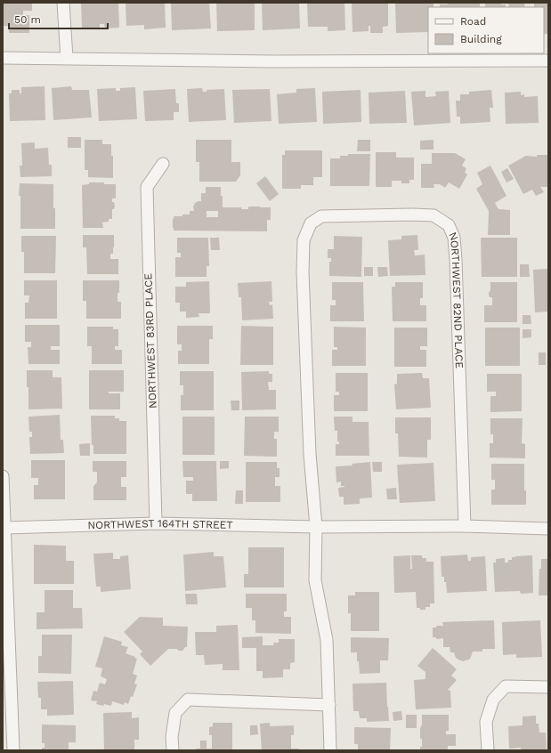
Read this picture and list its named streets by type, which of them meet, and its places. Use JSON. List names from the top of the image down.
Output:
{
  "streets": {
    "street": ["NORTHWEST 82ND PLACE", "NORTHWEST 83RD PLACE", "NORTHWEST 164TH STREET"]
  },
  "crossings": [
    ["NORTHWEST 82ND PLACE", "NORTHWEST 164TH STREET"],
    ["NORTHWEST 83RD PLACE", "NORTHWEST 164TH STREET"]
  ],
  "legend": ["Road", "Building"],
  "scale_bar": "50 m"
}
